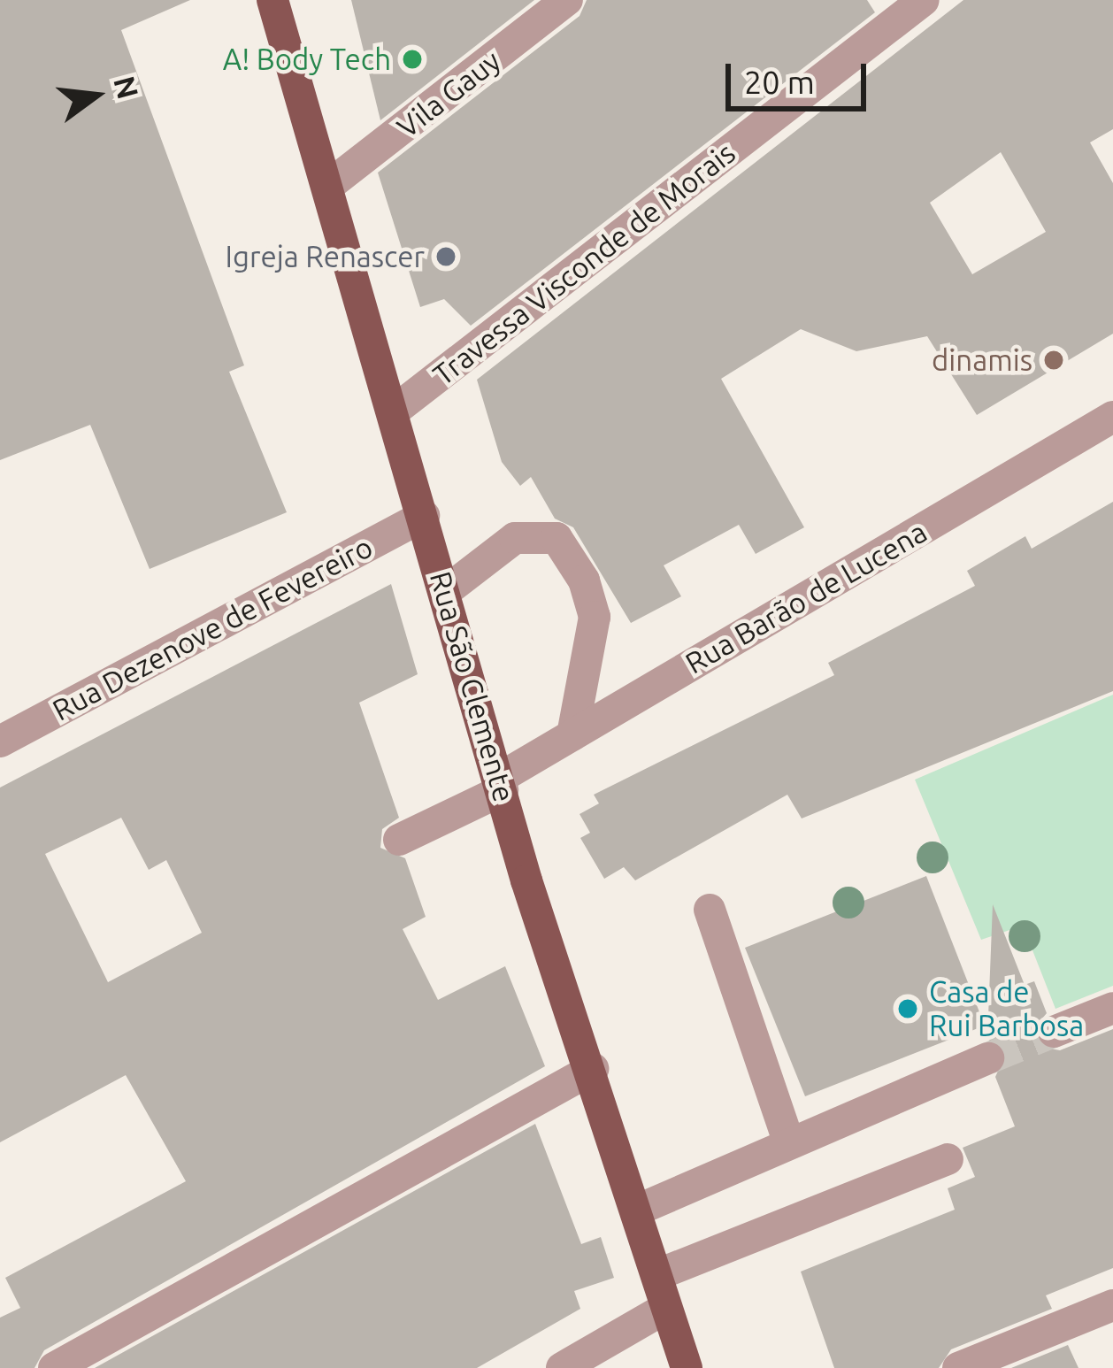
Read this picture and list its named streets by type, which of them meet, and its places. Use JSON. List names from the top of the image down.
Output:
{
  "streets": {
    "main road": ["Rua São Clemente"],
    "street": [
      "Vila Gauy",
      "Travessa Visconde de Morais",
      "Rua Barão de Lucena",
      "Rua Dezenove de Fevereiro"
    ]
  },
  "crossings": [
    ["Vila Gauy", "Rua São Clemente"],
    ["Travessa Visconde de Morais", "Rua São Clemente"],
    ["Rua Barão de Lucena", "Rua São Clemente"],
    ["Rua Dezenove de Fevereiro", "Rua São Clemente"]
  ],
  "places": [
    "A! Body Tech",
    "Igreja Renascer",
    "dinamis",
    "Casa de Rui Barbosa"
  ],
  "scale_bar": "20 m",
  "north": "right"
}
